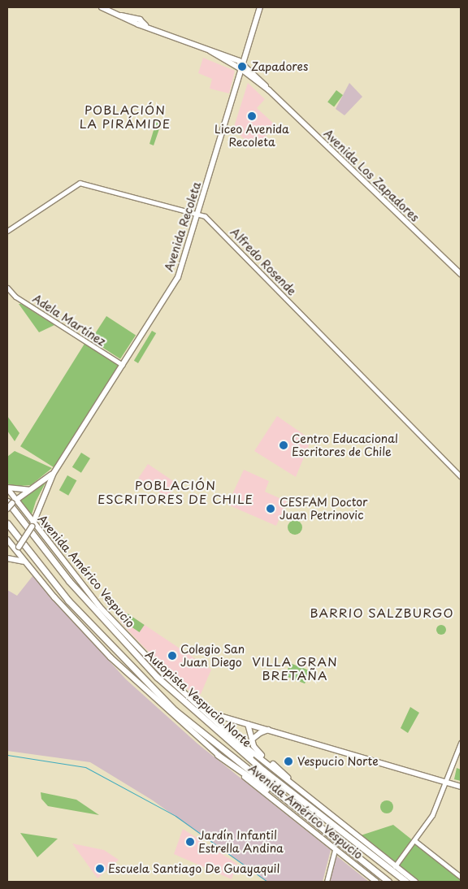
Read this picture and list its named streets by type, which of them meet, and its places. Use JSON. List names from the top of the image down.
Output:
{
  "streets": {
    "highway": ["Autopista Vespucio Norte"],
    "main road": ["Avenida Los Zapadores", "Avenida Recoleta", "Avenida Américo Vespucio"],
    "street": ["Alfredo Rosende", "Adela Martínez"]
  },
  "crossings": [
    ["Avenida Los Zapadores", "Avenida Recoleta"],
    ["Avenida Recoleta", "Alfredo Rosende"],
    ["Avenida Recoleta", "Adela Martínez"],
    ["Avenida Recoleta", "Avenida Américo Vespucio"],
    ["Avenida Recoleta", "Autopista Vespucio Norte"],
    ["Avenida Américo Vespucio", "Autopista Vespucio Norte"]
  ],
  "districts": [
    "POBLACIÓN LA PIRÁMIDE",
    "POBLACIÓN ESCRITORES DE CHILE",
    "BARRIO SALZBURGO",
    "VILLA GRAN BRETAÑA"
  ],
  "places": [
    "Zapadores",
    "Liceo Avenida Recoleta",
    "Centro Educacional Escritores de Chile",
    "CESFAM Doctor Juan Petrinovic",
    "Colegio San Juan Diego",
    "Vespucio Norte",
    "Jardín Infantil Estrella Andina",
    "Escuela Santiago De Guayaquil"
  ]
}
